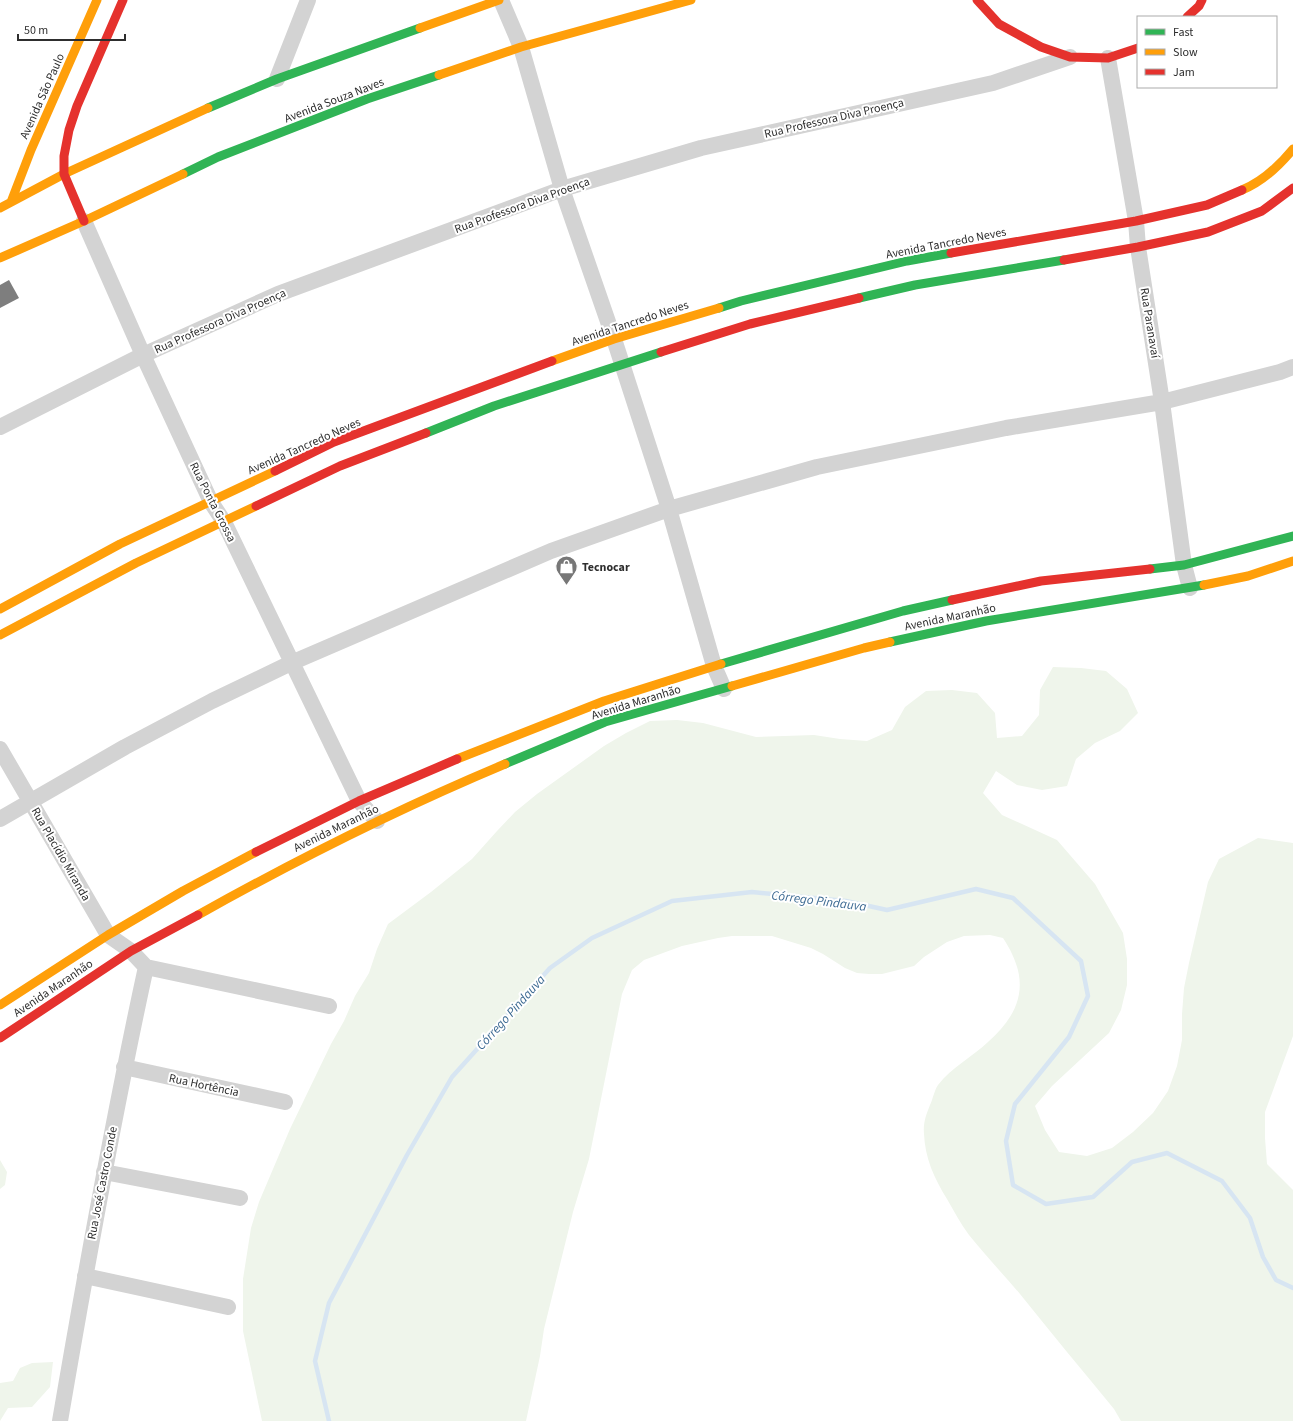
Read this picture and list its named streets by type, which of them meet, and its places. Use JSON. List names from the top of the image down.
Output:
{
  "streets": {
    "street": [
      "Avenida São Paulo",
      "Avenida Souza Naves",
      "Rua Professora Diva Proença",
      "Avenida Tancredo Neves",
      "Rua Paranavaí",
      "Rua Ponta Grossa",
      "Avenida Maranhão",
      "Rua Placídio Miranda",
      "Rua Hortência",
      "Rua José Castro Conde"
    ]
  },
  "crossings": [
    ["Avenida Souza Naves", "Rua Ponta Grossa"],
    ["Rua Professora Diva Proença", "Rua Ponta Grossa"],
    ["Avenida Tancredo Neves", "Rua Paranavaí"],
    ["Avenida Tancredo Neves", "Rua Ponta Grossa"],
    ["Rua Paranavaí", "Avenida Maranhão"],
    ["Rua Ponta Grossa", "Avenida Maranhão"],
    ["Avenida Maranhão", "Rua Placídio Miranda"],
    ["Rua Hortência", "Rua José Castro Conde"]
  ],
  "water": ["Córrego Pindauva"],
  "places": {
    "shop": ["Tecnocar"]
  },
  "legend": ["Fast", "Slow", "Jam"],
  "scale_bar": "50 m"
}
